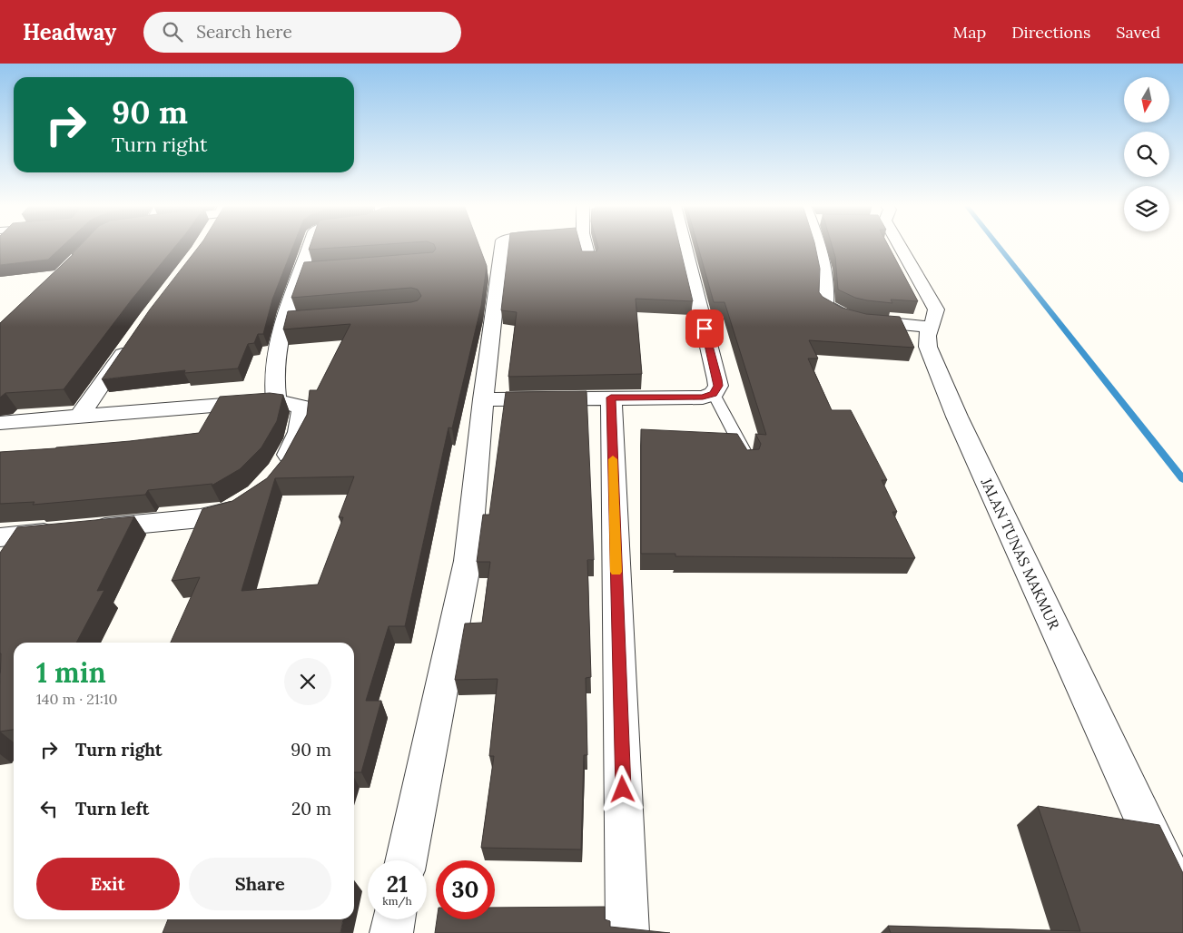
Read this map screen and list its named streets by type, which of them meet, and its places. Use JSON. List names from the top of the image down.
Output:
{
  "streets": {
    "street": ["JALAN TUNAS MAKMUR"]
  },
  "north": "bottom",
  "page": {
    "header": "Headway",
    "search": "Search here",
    "nav": ["Map", "Directions", "Saved"],
    "turn": ["90 m", "Turn right"],
    "heading": ["1 min", "140 m · 21:10"],
    "list": [
      {
        "name": "Turn right",
        "value": "90 m"
      },
      {
        "name": "Turn left",
        "value": "20 m"
      }
    ],
    "buttons": ["Exit", "Share"],
    "speed": "21 km/h",
    "limit": "30"
  }
}
